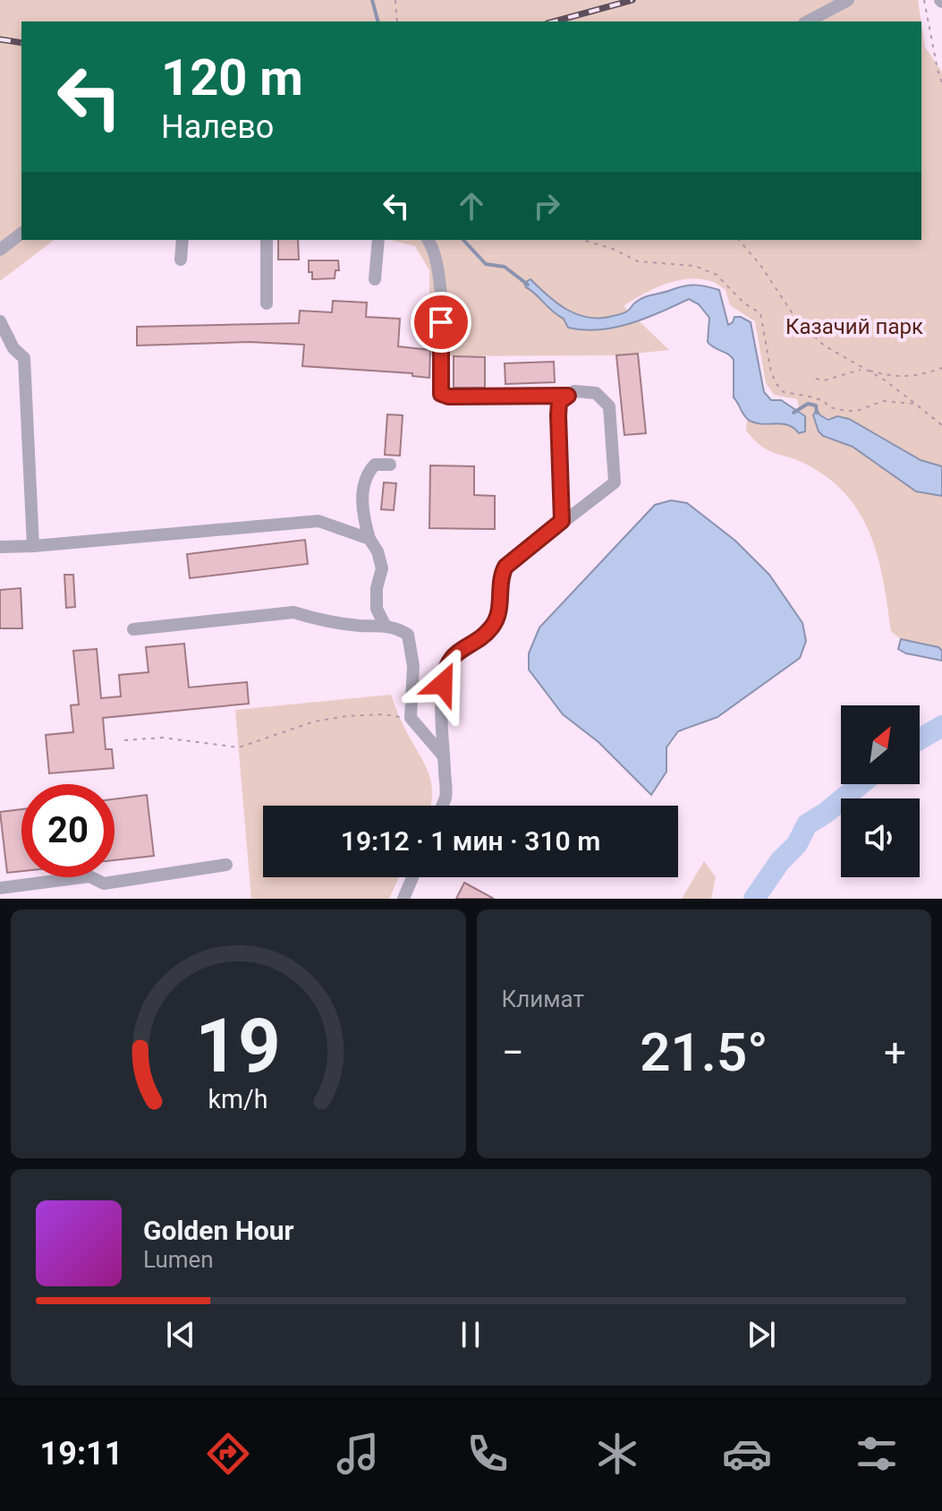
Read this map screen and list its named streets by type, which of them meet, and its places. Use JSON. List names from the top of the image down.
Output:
{
  "parks": ["Казачий парк"],
  "north": "top right",
  "page": {
    "turn": ["120 m", "Налево"],
    "limit": "20",
    "trip": "19:12 · 1 мин · 310 m",
    "tile": "Климат",
    "heat": ["−", "21.5°", "+"],
    "song": ["Golden Hour", "Lumen"],
    "tabs": "19:11",
    "gauge": ["19", "km/h"]
  }
}
